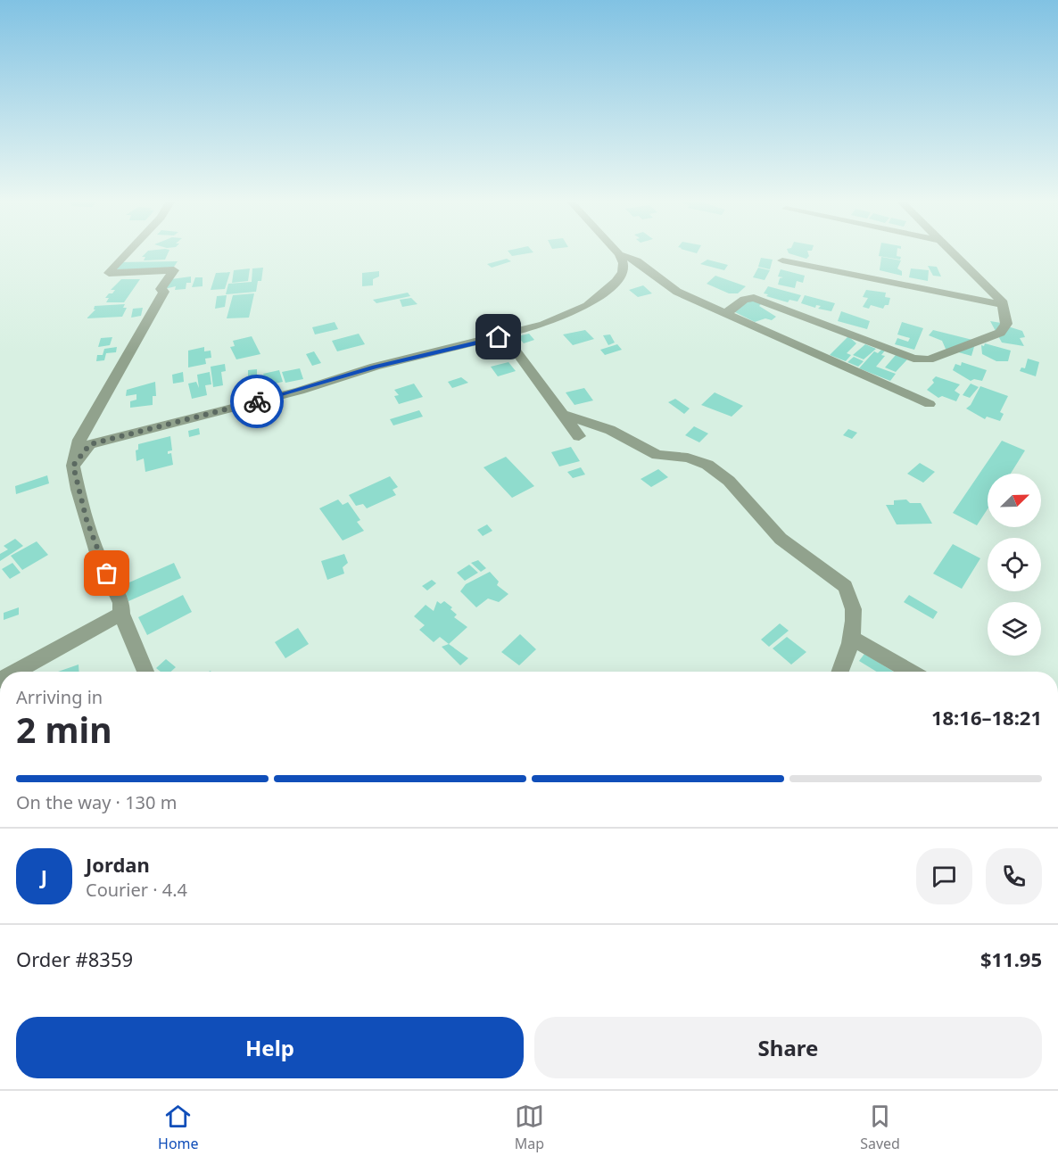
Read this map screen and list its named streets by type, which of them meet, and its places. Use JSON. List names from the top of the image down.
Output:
{
  "north": "top right",
  "page": {
    "heading": ["2 min", "Arriving in", "18:16–18:21"],
    "panel": [
      "Jordan",
      "Courier · 4.4",
      "Order #8359",
      "$11.95"
    ],
    "bar": "On the way · 130 m",
    "round": "J",
    "buttons": ["Help", "Share"],
    "tabs": ["Home", "Map", "Saved"]
  }
}
